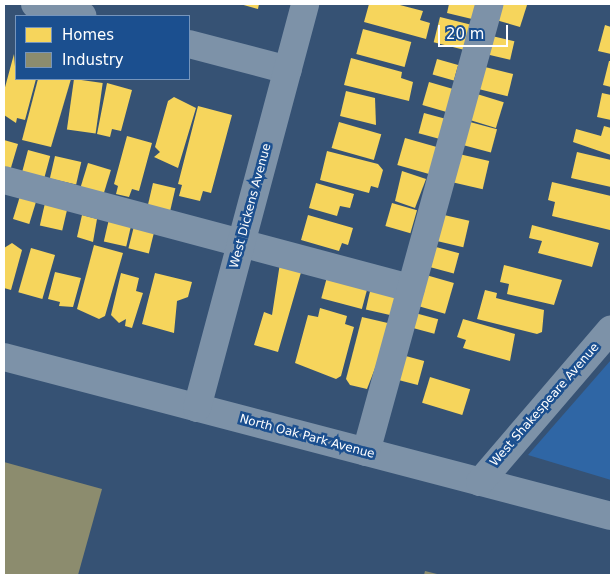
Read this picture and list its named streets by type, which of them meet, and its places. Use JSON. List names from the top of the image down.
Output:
{
  "streets": {
    "street": ["West Dickens Avenue", "West Shakespeare Avenue", "North Oak Park Avenue"]
  },
  "crossings": [
    ["West Dickens Avenue", "North Oak Park Avenue"],
    ["West Shakespeare Avenue", "North Oak Park Avenue"]
  ],
  "legend": ["Homes", "Industry"],
  "scale_bar": "20 m"
}
